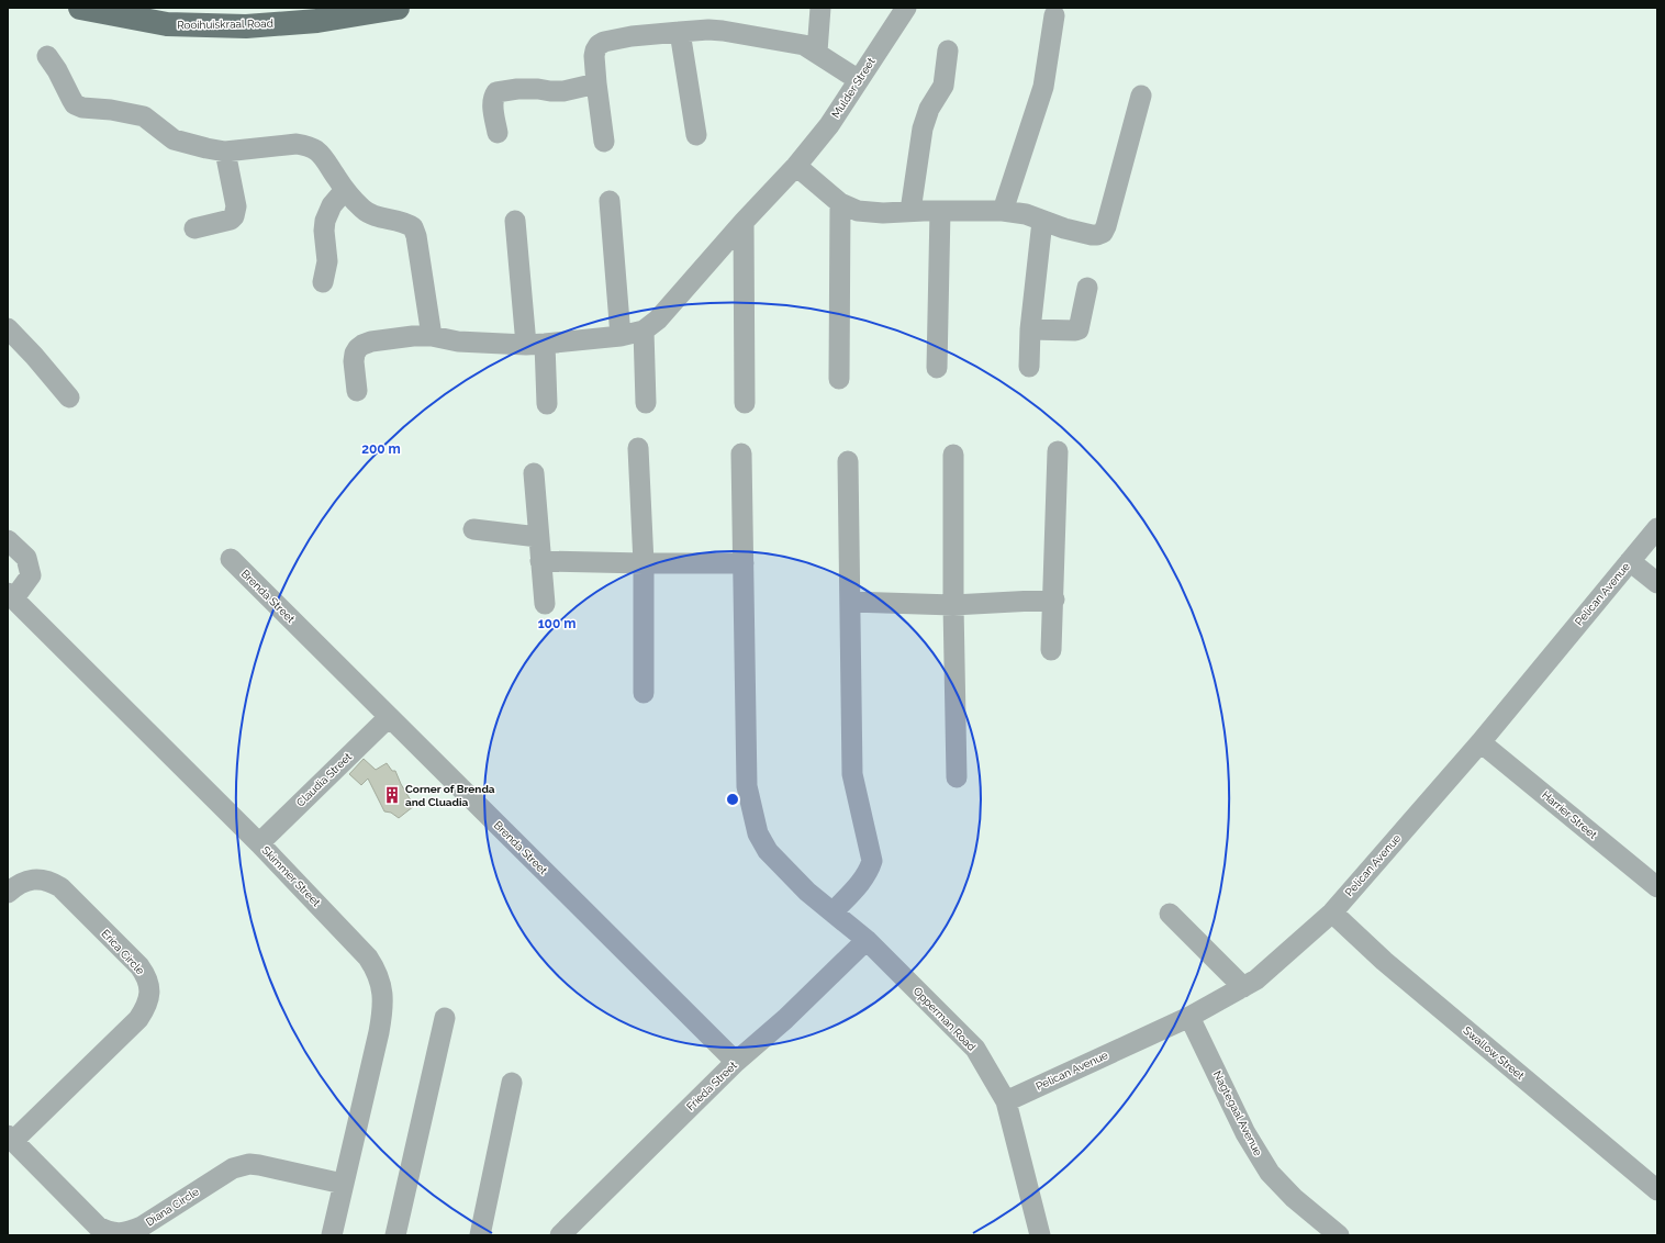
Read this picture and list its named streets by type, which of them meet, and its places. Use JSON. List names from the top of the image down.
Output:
{
  "streets": {
    "main road": ["Rooihuiskraal Road"],
    "street": [
      "Mulder Street",
      "Pelican Avenue",
      "Brenda Street",
      "Claudia Street",
      "Harrier Street",
      "Skimmer Street",
      "Erica Circle",
      "Opperman Road",
      "Swallow Street",
      "Frieda Street",
      "Nagtegaal Avenue",
      "Diana Circle"
    ]
  },
  "crossings": [
    ["Pelican Avenue", "Harrier Street"],
    ["Pelican Avenue", "Opperman Road"],
    ["Pelican Avenue", "Swallow Street"],
    ["Pelican Avenue", "Nagtegaal Avenue"],
    ["Brenda Street", "Claudia Street"],
    ["Brenda Street", "Frieda Street"],
    ["Claudia Street", "Skimmer Street"],
    ["Skimmer Street", "Diana Circle"],
    ["Erica Circle", "Diana Circle"],
    ["Opperman Road", "Frieda Street"]
  ],
  "places": {
    "building": ["Corner of Brenda and Cluadia"]
  },
  "rings": ["200 m", "100 m"]
}
